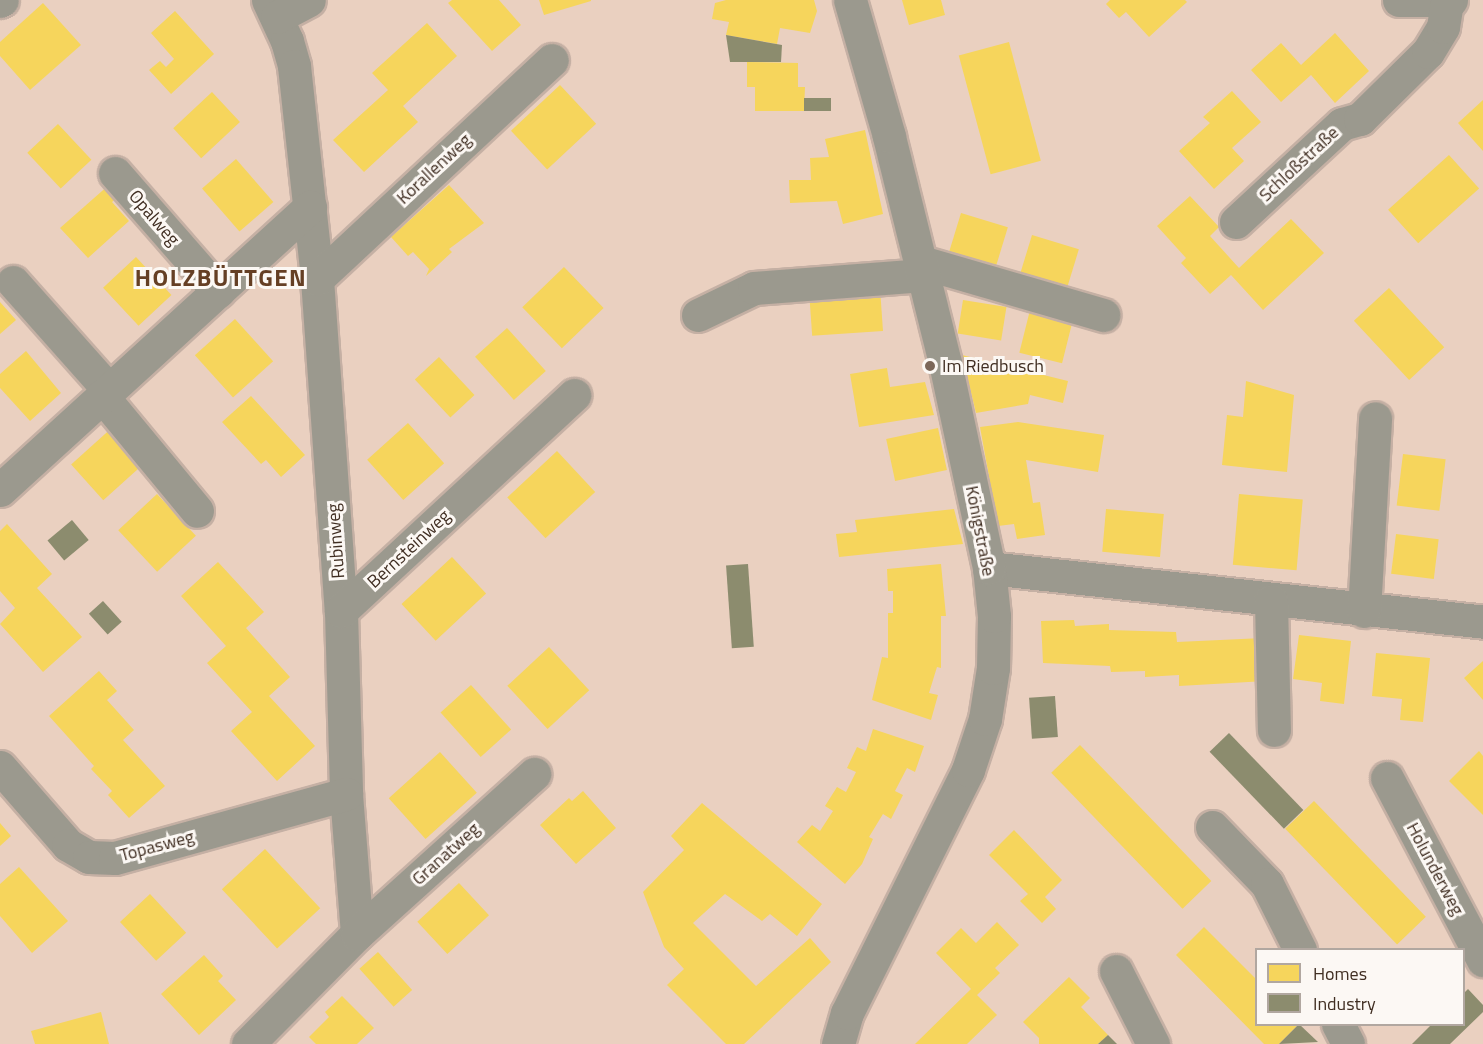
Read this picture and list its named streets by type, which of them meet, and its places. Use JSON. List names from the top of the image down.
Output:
{
  "streets": {
    "street": [
      "Schloßstraße",
      "Korallenweg",
      "Opalweg",
      "Königstraße",
      "Rubinweg",
      "Bernsteinweg",
      "Topasweg",
      "Granatweg",
      "Holunderweg"
    ]
  },
  "crossings": [
    ["Korallenweg", "Rubinweg"],
    ["Rubinweg", "Bernsteinweg"],
    ["Rubinweg", "Topasweg"],
    ["Rubinweg", "Granatweg"]
  ],
  "districts": ["HOLZBÜTTGEN"],
  "places": ["Im Riedbusch"],
  "legend": ["Homes", "Industry"]
}
